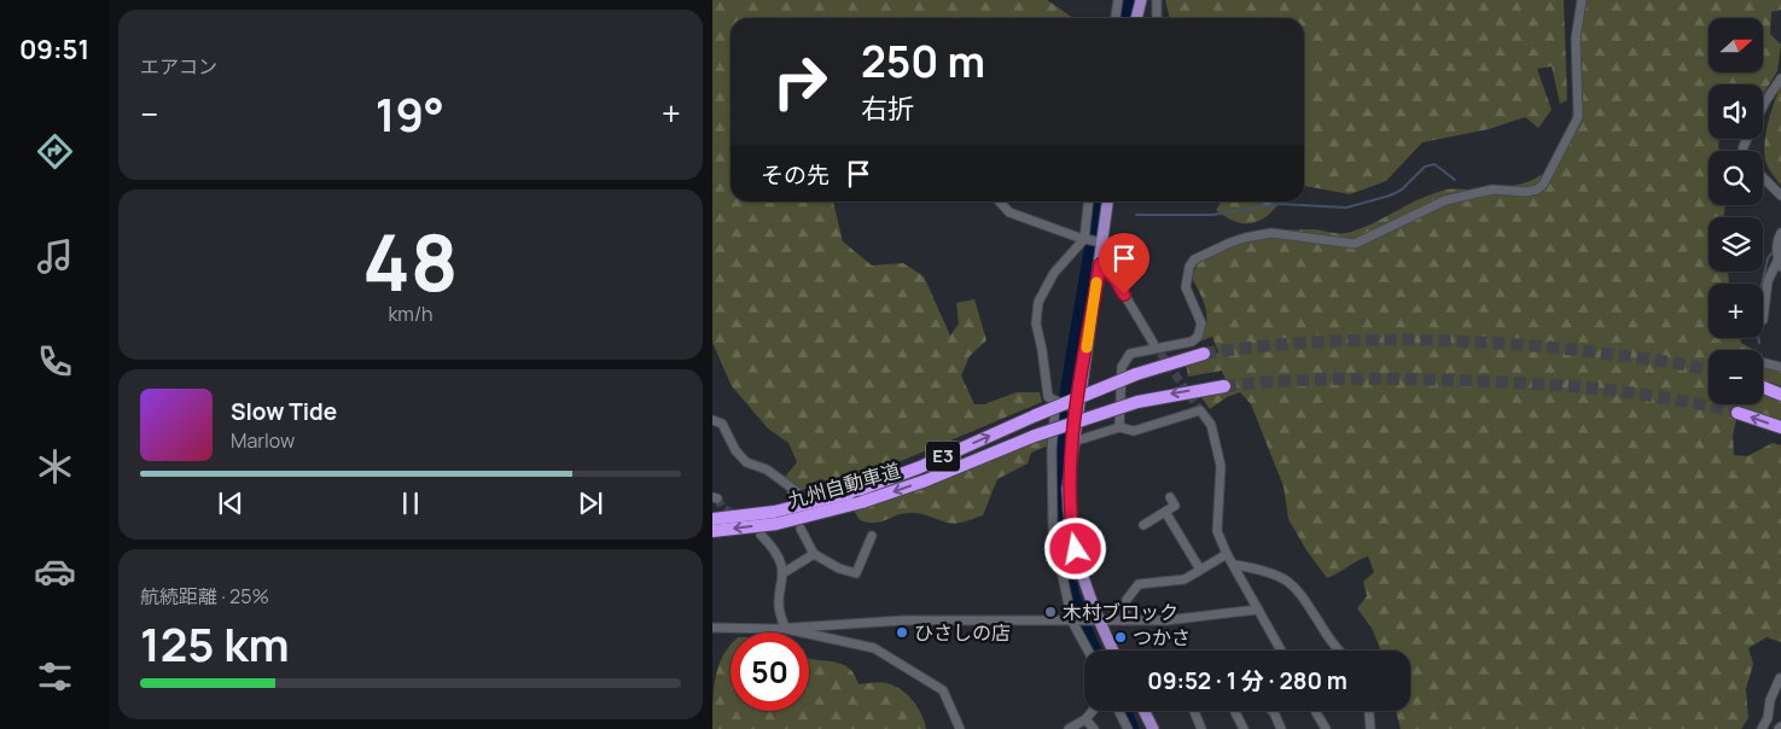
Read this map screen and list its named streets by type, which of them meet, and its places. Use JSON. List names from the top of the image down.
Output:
{
  "streets": {
    "highway": ["E3", "九州自動車道"]
  },
  "places": ["木村ブロック", "ひさしの店", "つかさ"],
  "north": "right",
  "page": {
    "tabs": "09:51",
    "tile": [
      "エアコン",
      ["48", "km/h"],
      ["航続距離 · 25%", "125 km"]
    ],
    "map_buttons": ["+", "−"],
    "turn": ["250 m", "右折"],
    "heat": ["−", "19°", "+"],
    "then": "その先",
    "song": ["Slow Tide", "Marlow"],
    "limit": "50",
    "trip": "09:52 · 1 分 · 280 m"
  }
}
